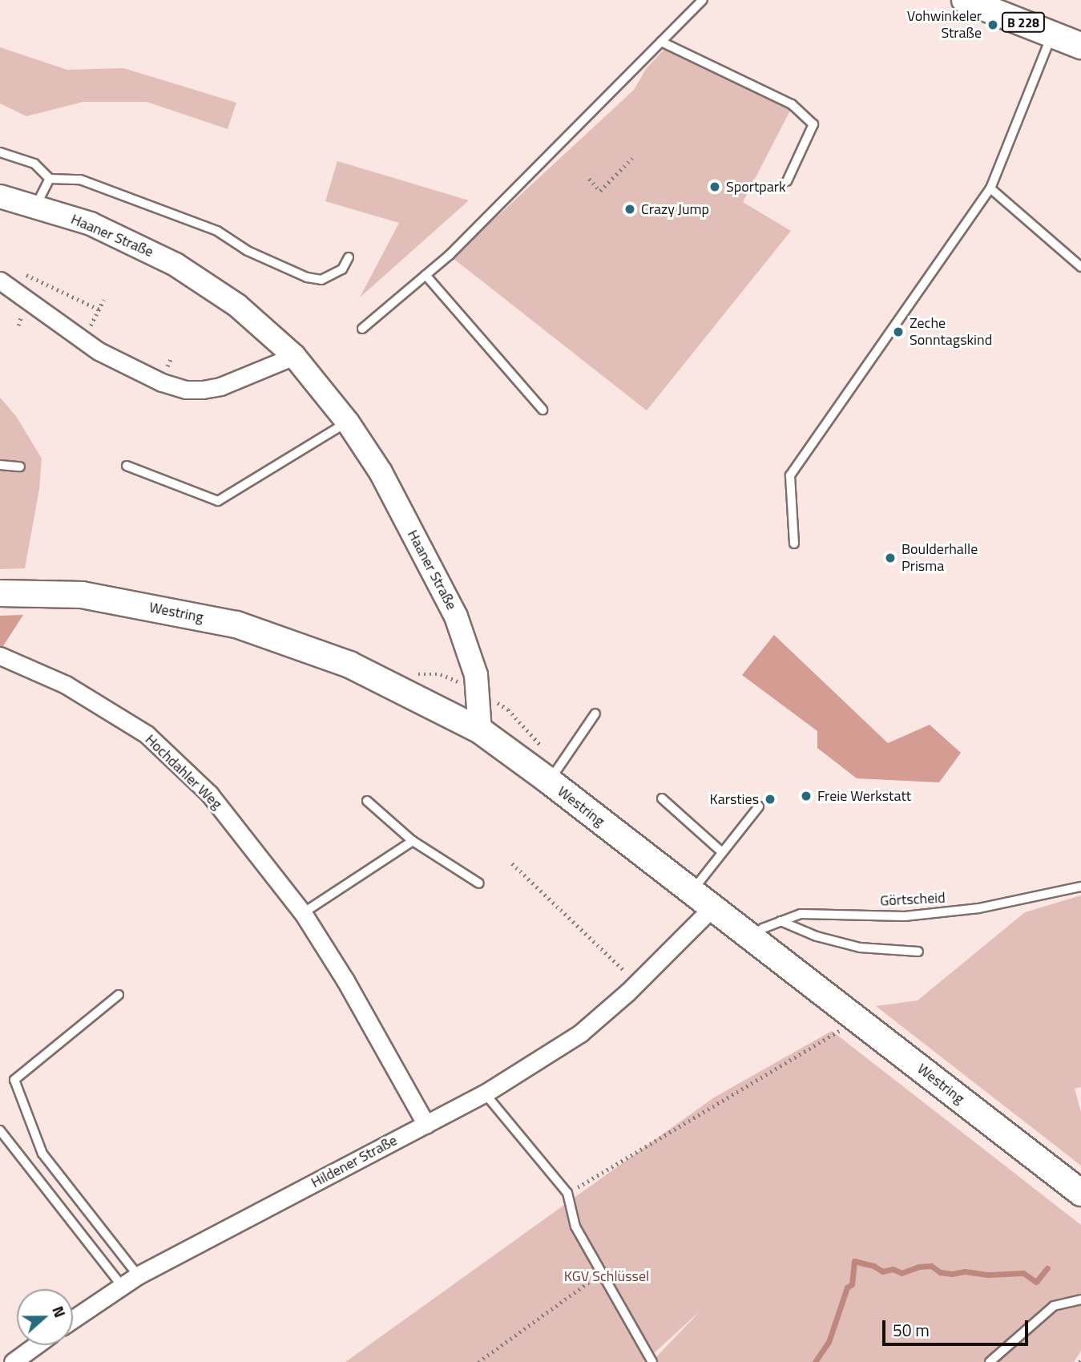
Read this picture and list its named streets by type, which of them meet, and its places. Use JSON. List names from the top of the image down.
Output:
{
  "streets": {
    "main road": ["B 228", "Haaner Straße", "Westring"],
    "street": ["Hochdahler Weg", "Hildener Straße"],
    "lane": ["Görtscheid"]
  },
  "crossings": [
    ["Haaner Straße", "Westring"],
    ["Westring", "Görtscheid"],
    ["Westring", "Hildener Straße"],
    ["Hochdahler Weg", "Hildener Straße"]
  ],
  "parks": ["KGV Schlüssel"],
  "places": [
    "Vohwinkeler Straße",
    "Sportpark",
    "Crazy Jump",
    "Zeche Sonntagskind",
    "Boulderhalle Prisma",
    "Freie Werkstatt",
    "Karsties"
  ],
  "scale_bar": "50 m",
  "north": "right"
}
